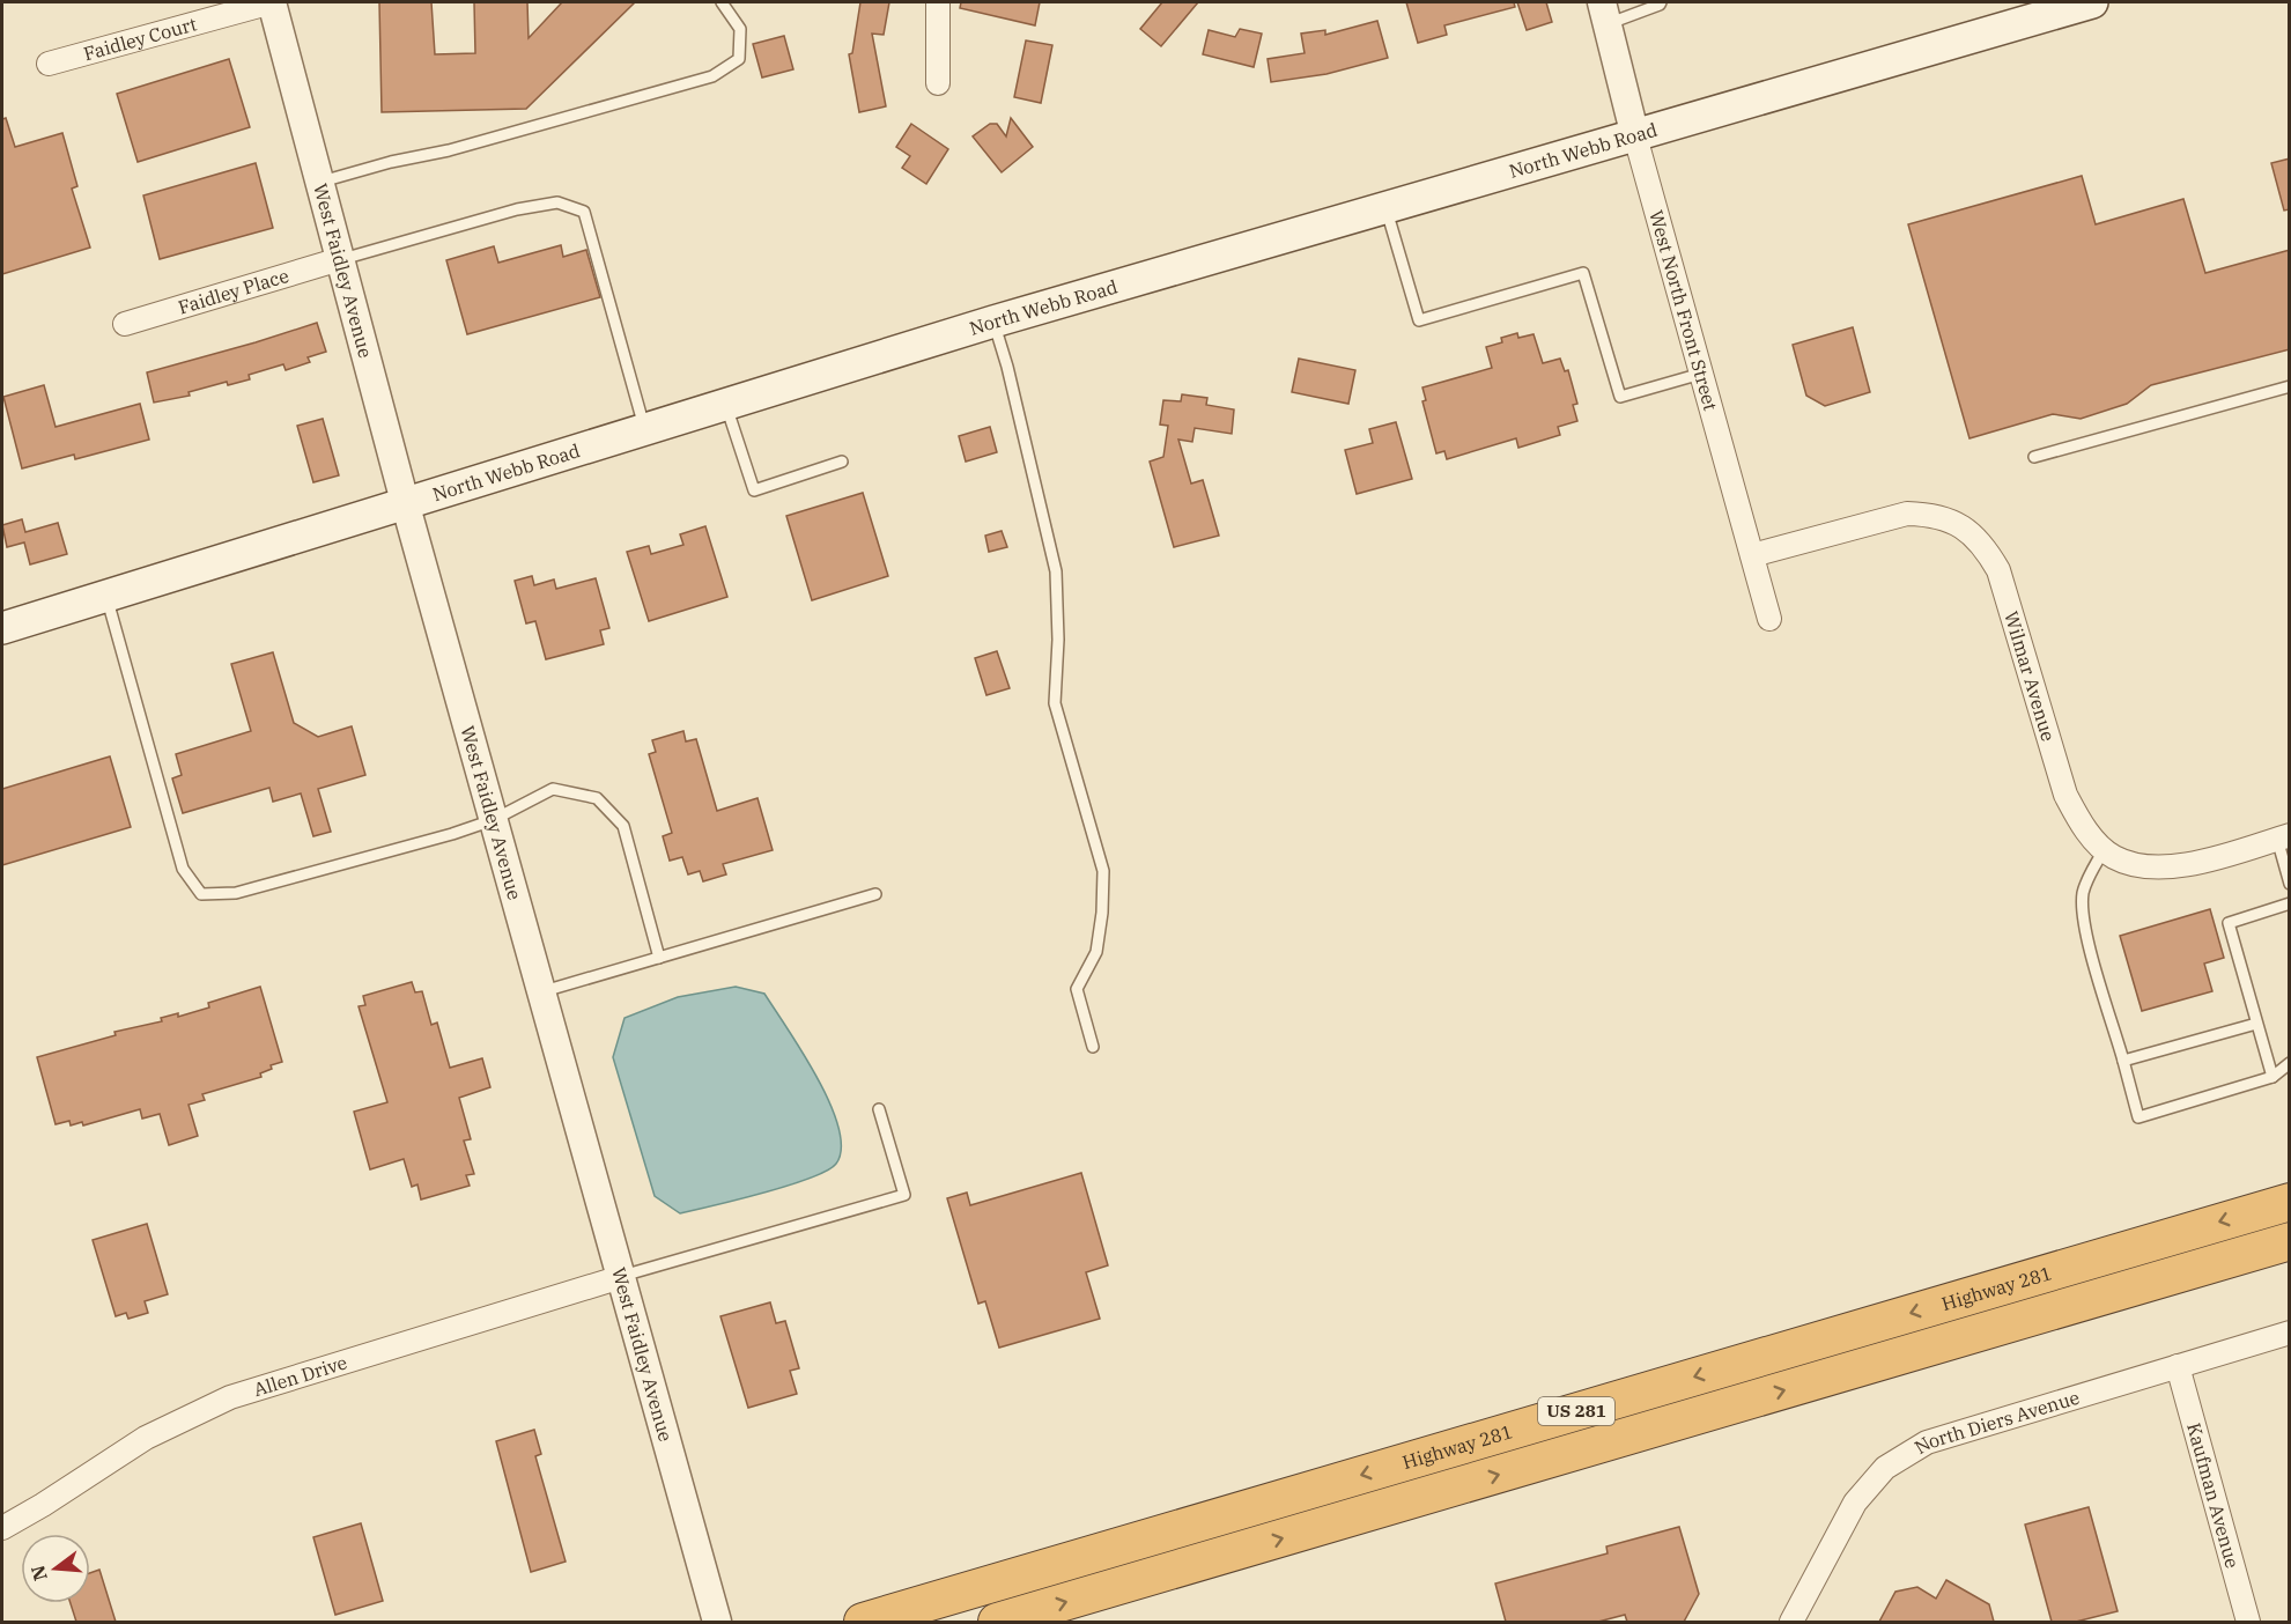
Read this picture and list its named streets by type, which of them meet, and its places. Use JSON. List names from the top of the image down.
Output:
{
  "streets": {
    "highway": ["Highway 281", "US 281"],
    "main road": ["North Webb Road"],
    "street": [
      "Faidley Court",
      "West Faidley Avenue",
      "Faidley Place",
      "West North Front Street",
      "Wilmar Avenue",
      "Allen Drive",
      "North Diers Avenue",
      "Kaufman Avenue"
    ]
  },
  "crossings": [
    ["Faidley Court", "West Faidley Avenue"],
    ["North Webb Road", "West Faidley Avenue"],
    ["North Webb Road", "West North Front Street"],
    ["West Faidley Avenue", "Faidley Place"],
    ["West Faidley Avenue", "Allen Drive"],
    ["West North Front Street", "Wilmar Avenue"],
    ["North Diers Avenue", "Kaufman Avenue"]
  ],
  "north": "left"
}
